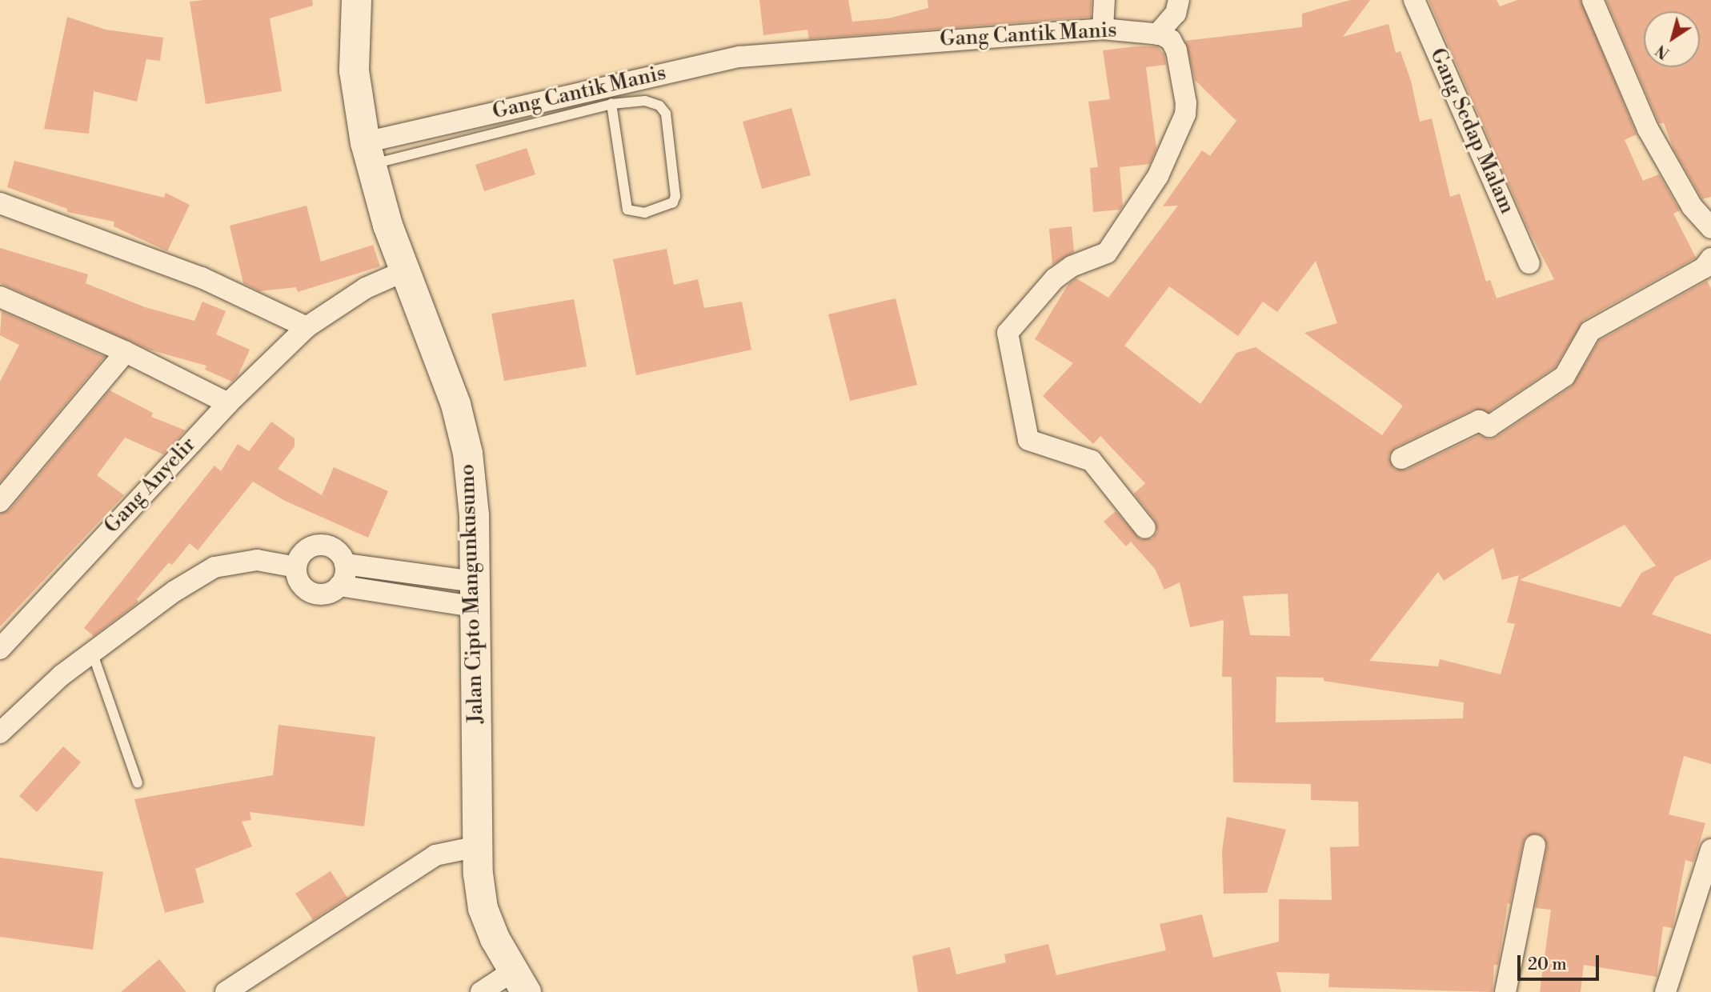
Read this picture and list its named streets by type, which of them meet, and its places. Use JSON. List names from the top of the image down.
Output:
{
  "streets": {
    "street": [
      "Gang Cantik Manis",
      "Gang Sedap Malam",
      "Gang Anyelir",
      "Jalan Cipto Mangunkusumo"
    ]
  },
  "crossings": [
    ["Gang Cantik Manis", "Jalan Cipto Mangunkusumo"],
    ["Gang Anyelir", "Jalan Cipto Mangunkusumo"]
  ],
  "scale_bar": "20 m",
  "north": "bottom left"
}
